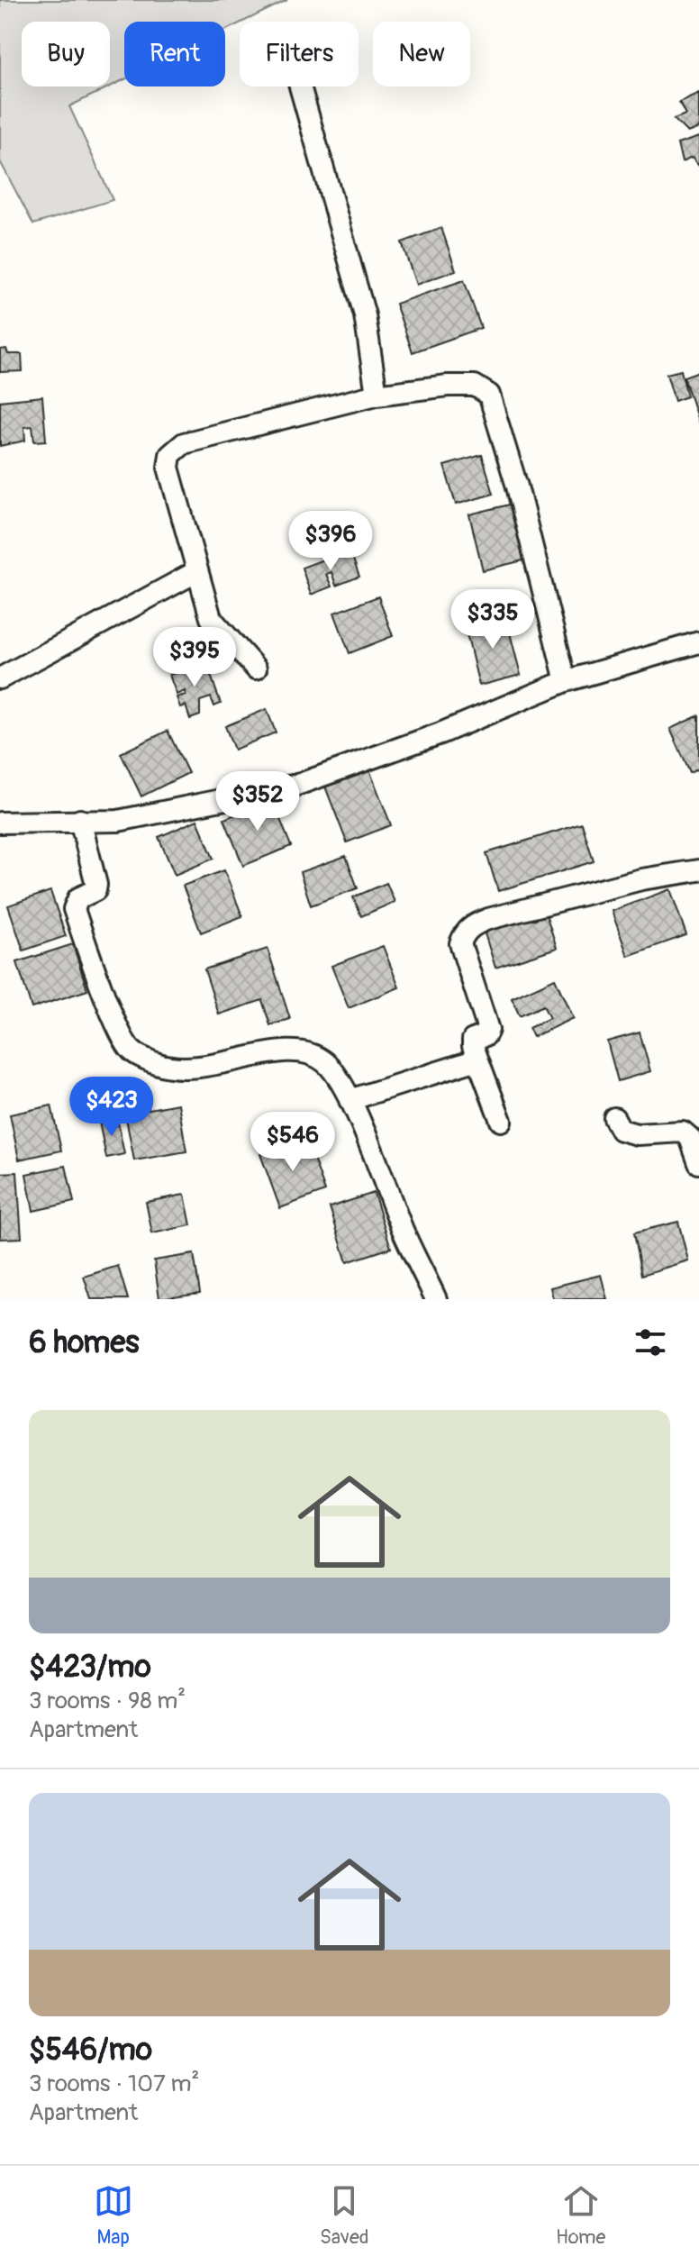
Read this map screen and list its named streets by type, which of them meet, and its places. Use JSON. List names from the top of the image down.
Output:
{
  "page": {
    "chip": [
      "Buy",
      "Rent",
      "Filters",
      "New"
    ],
    "price": [
      "$396",
      "$335",
      "$395",
      "$352",
      "$423",
      "$546"
    ],
    "heading": "6 homes",
    "list": [
      {
        "name": "$423/mo",
        "note": "3 rooms · 98 m² · Apartment"
      },
      {
        "name": "$546/mo",
        "note": "3 rooms · 107 m² · Apartment"
      }
    ],
    "tabs": ["Map", "Saved", "Home"]
  }
}
